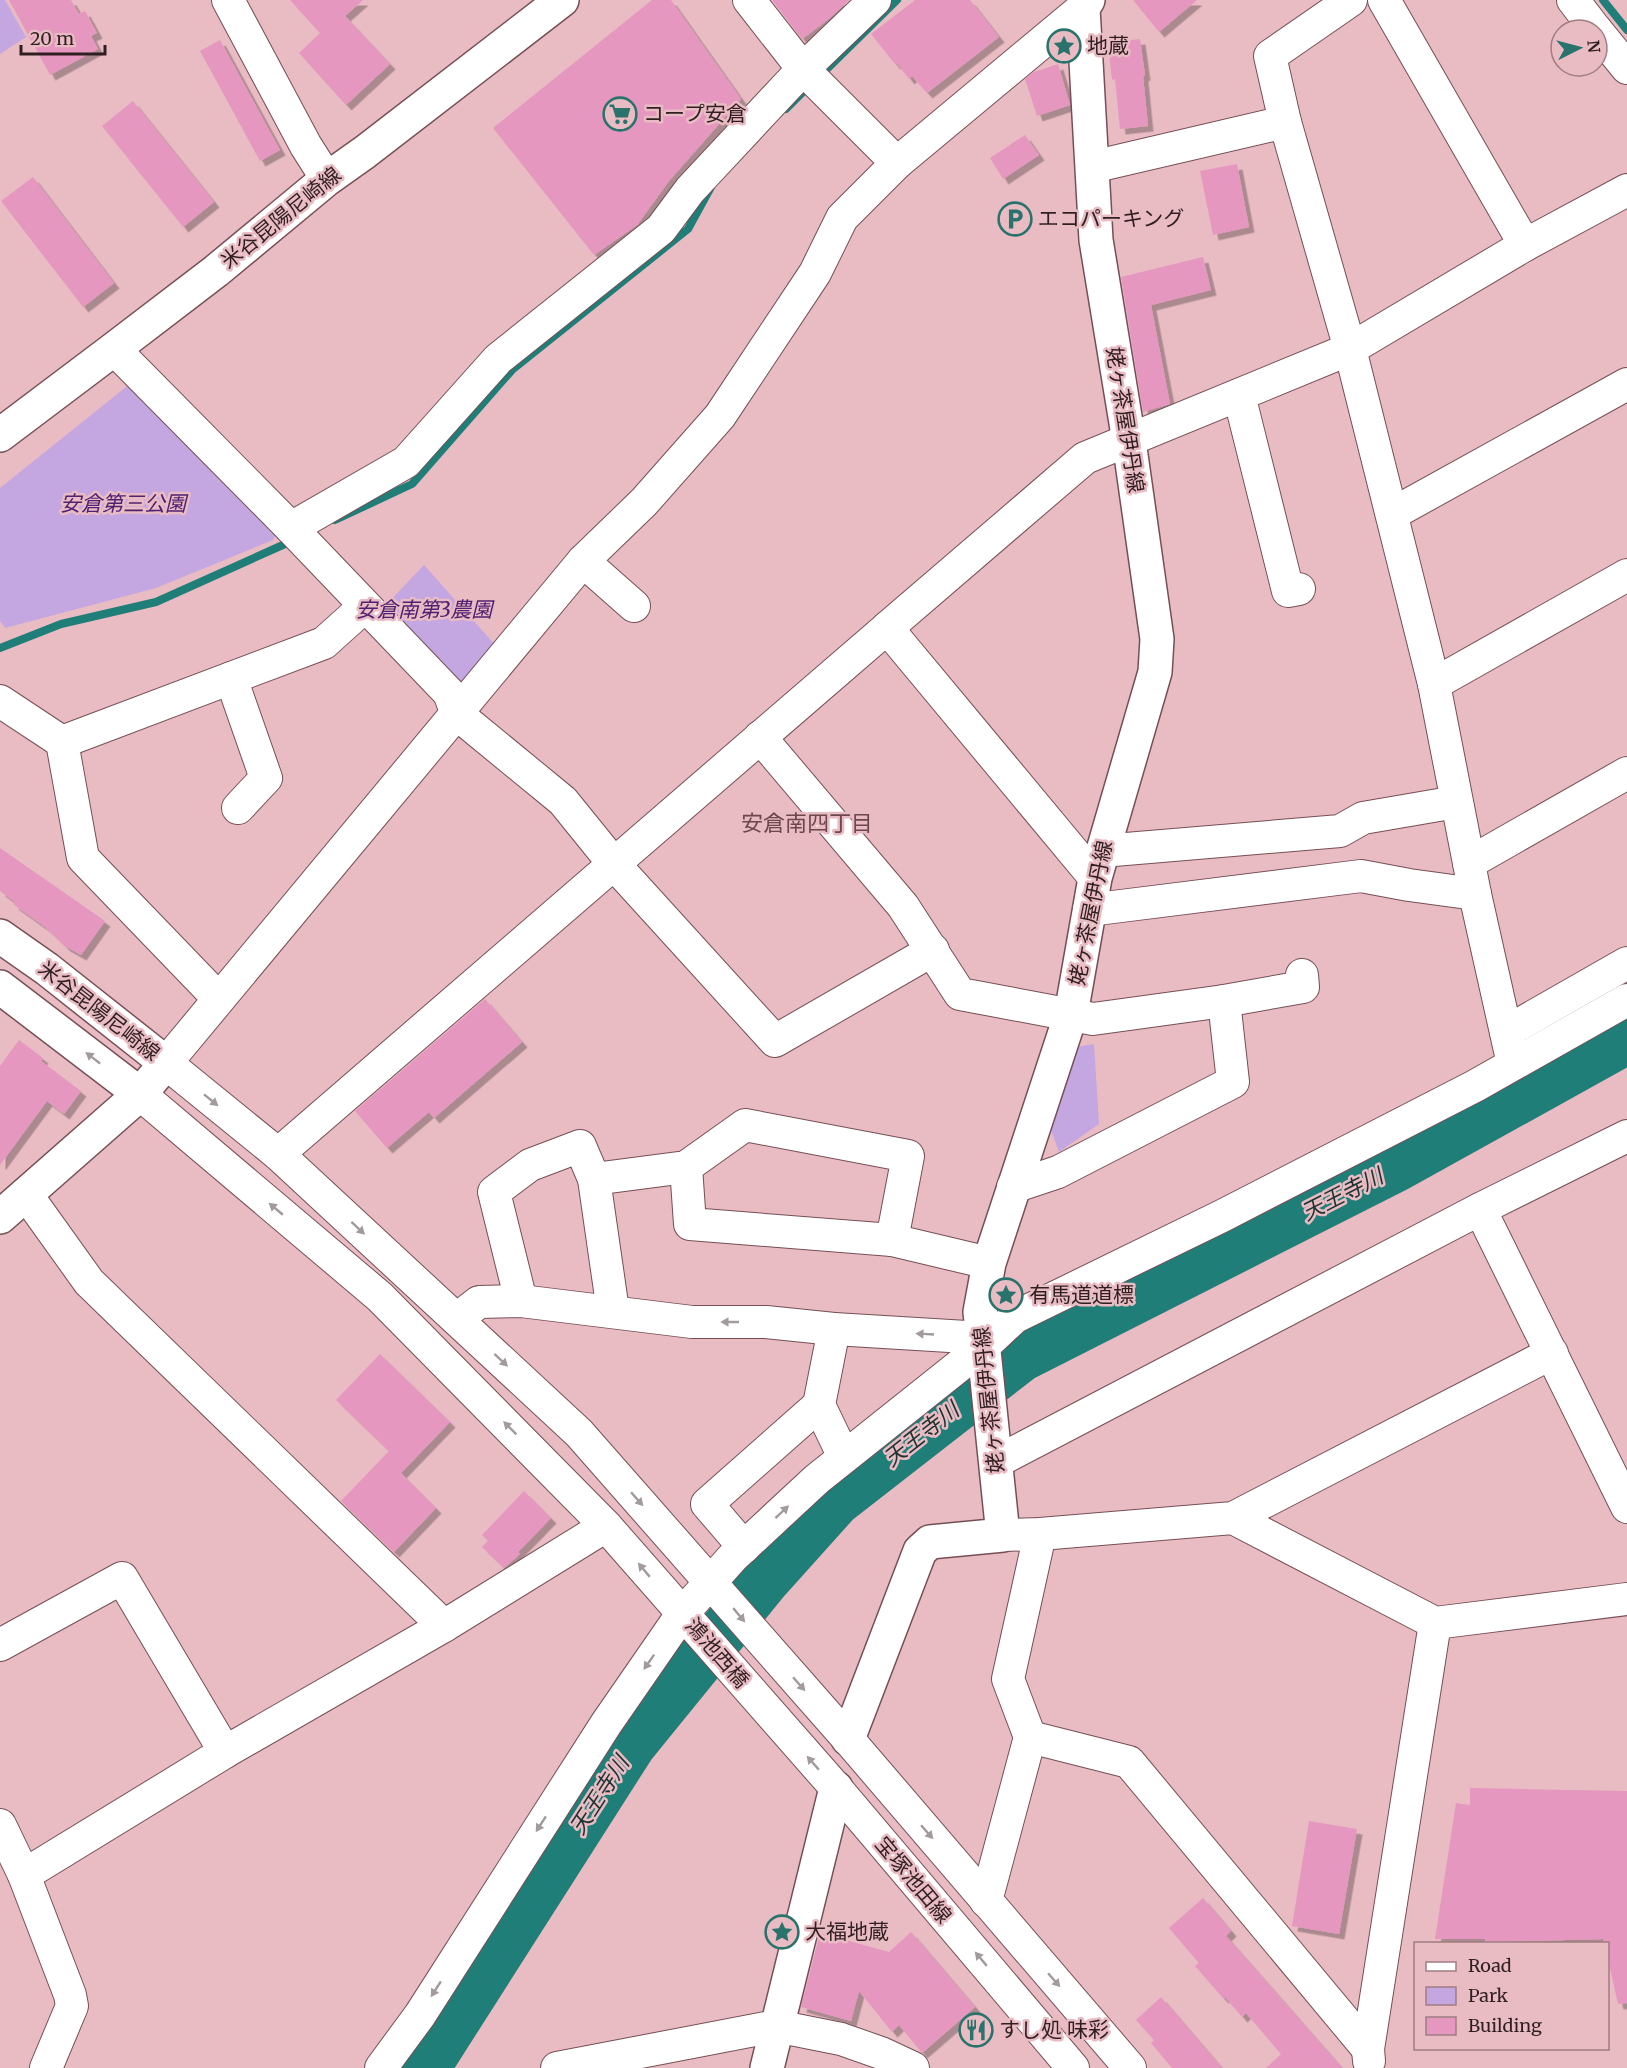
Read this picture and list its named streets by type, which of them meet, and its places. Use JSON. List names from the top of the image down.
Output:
{
  "streets": {
    "main road": ["米谷昆陽尼崎線", "姥ヶ茶屋伊丹線"],
    "street": ["鴻池西橋", "宝塚池田線"]
  },
  "crossings": [
    ["米谷昆陽尼崎線", "鴻池西橋"],
    ["鴻池西橋", "宝塚池田線"]
  ],
  "districts": ["安倉南四丁目"],
  "water": ["天王寺川"],
  "parks": ["安倉第三公園", "安倉南第3農園"],
  "places": {
    "place": ["地蔵", "有馬道道標", "大福地蔵"],
    "supermarket": ["コープ安倉"],
    "parking": ["エコパーキング"],
    "restaurant": ["すし処 味彩"]
  },
  "legend": ["Road", "Park", "Building"],
  "scale_bar": "20 m",
  "north": "right"
}
